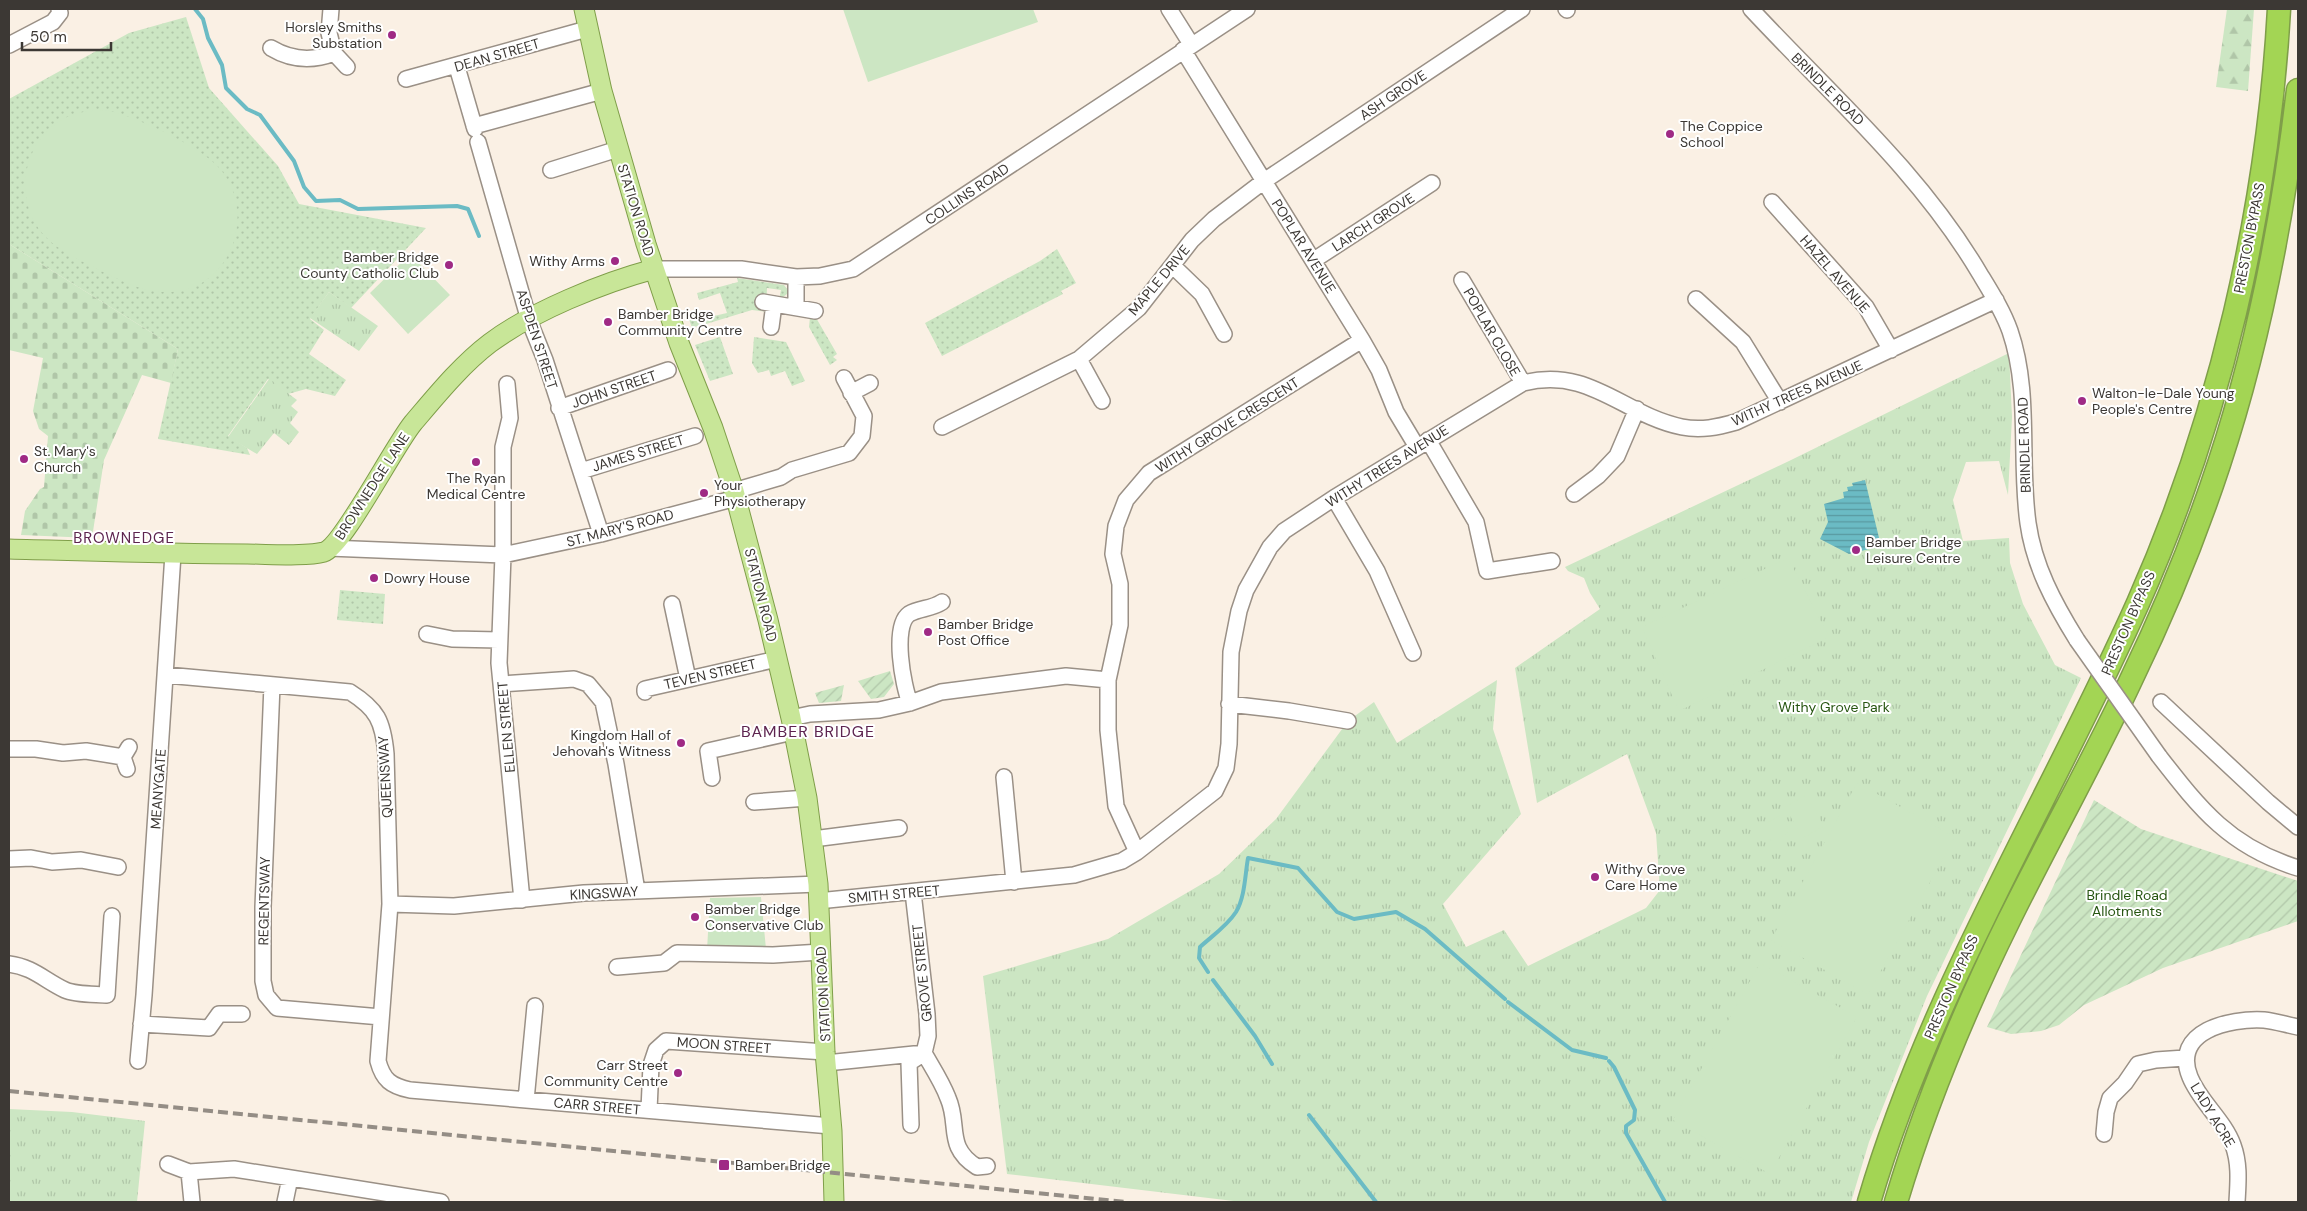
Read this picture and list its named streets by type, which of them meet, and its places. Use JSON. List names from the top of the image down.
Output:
{
  "streets": {
    "highway": ["PRESTON BYPASS"],
    "main road": ["STATION ROAD", "BROWNEDGE LANE"],
    "street": [
      "DEAN STREET",
      "BRINDLE ROAD",
      "ASH GROVE",
      "COLLINS ROAD",
      "LARCH GROVE",
      "POPLAR AVENUE",
      "HAZEL AVENUE",
      "MAPLE DRIVE",
      "POPLAR CLOSE",
      "ASPDEN STREET",
      "JOHN STREET",
      "WITHY TREES AVENUE",
      "WITHY GROVE CRESCENT",
      "JAMES STREET",
      "ST. MARY'S ROAD",
      "TEVEN STREET",
      "ELLEN STREET",
      "QUEENSWAY",
      "MEANYGATE",
      "KINGSWAY",
      "SMITH STREET",
      "REGENTSWAY",
      "GROVE STREET",
      "MOON STREET",
      "CARR STREET",
      "LADY ACRE"
    ]
  },
  "crossings": [
    ["DEAN STREET", "STATION ROAD"],
    ["DEAN STREET", "ASPDEN STREET"],
    ["BRINDLE ROAD", "WITHY TREES AVENUE"],
    ["ASH GROVE", "POPLAR AVENUE"],
    ["ASH GROVE", "MAPLE DRIVE"],
    ["COLLINS ROAD", "STATION ROAD"],
    ["COLLINS ROAD", "POPLAR AVENUE"],
    ["COLLINS ROAD", "BROWNEDGE LANE"],
    ["STATION ROAD", "BROWNEDGE LANE"],
    ["STATION ROAD", "ST. MARY'S ROAD"],
    ["STATION ROAD", "TEVEN STREET"],
    ["STATION ROAD", "KINGSWAY"],
    ["STATION ROAD", "SMITH STREET"],
    ["STATION ROAD", "MOON STREET"],
    ["STATION ROAD", "CARR STREET"],
    ["LARCH GROVE", "POPLAR AVENUE"],
    ["POPLAR AVENUE", "MAPLE DRIVE"],
    ["POPLAR AVENUE", "WITHY TREES AVENUE"],
    ["POPLAR AVENUE", "WITHY GROVE CRESCENT"],
    ["HAZEL AVENUE", "WITHY TREES AVENUE"],
    ["POPLAR CLOSE", "WITHY TREES AVENUE"],
    ["ASPDEN STREET", "JOHN STREET"],
    ["ASPDEN STREET", "JAMES STREET"],
    ["ASPDEN STREET", "BROWNEDGE LANE"],
    ["ASPDEN STREET", "ST. MARY'S ROAD"],
    ["WITHY TREES AVENUE", "WITHY GROVE CRESCENT"],
    ["WITHY TREES AVENUE", "SMITH STREET"],
    ["BROWNEDGE LANE", "ST. MARY'S ROAD"],
    ["BROWNEDGE LANE", "MEANYGATE"],
    ["ST. MARY'S ROAD", "ELLEN STREET"],
    ["ELLEN STREET", "KINGSWAY"],
    ["QUEENSWAY", "MEANYGATE"],
    ["QUEENSWAY", "KINGSWAY"],
    ["QUEENSWAY", "REGENTSWAY"],
    ["QUEENSWAY", "CARR STREET"],
    ["KINGSWAY", "SMITH STREET"],
    ["SMITH STREET", "GROVE STREET"],
    ["MOON STREET", "CARR STREET"]
  ],
  "districts": ["BROWNEDGE", "BAMBER BRIDGE"],
  "parks": ["Withy Grove Park", "Brindle Road Allotments"],
  "places": {
    "other": [
      "Horsley Smiths Substation",
      "The Coppice School",
      "Withy Arms",
      "Bamber Bridge County Catholic Club",
      "Bamber Bridge Community Centre",
      "Walton-le-Dale Young People's Centre",
      "St. Mary's Church",
      "The Ryan Medical Centre",
      "Your Physiotherapy",
      "Bamber Bridge Leisure Centre",
      "Dowry House",
      "Bamber Bridge Post Office",
      "Kingdom Hall of Jehovah's Witness",
      "Withy Grove Care Home",
      "Bamber Bridge Conservative Club",
      "Carr Street Community Centre"
    ],
    "transit": ["Bamber Bridge"]
  },
  "scale_bar": "50 m"
}
